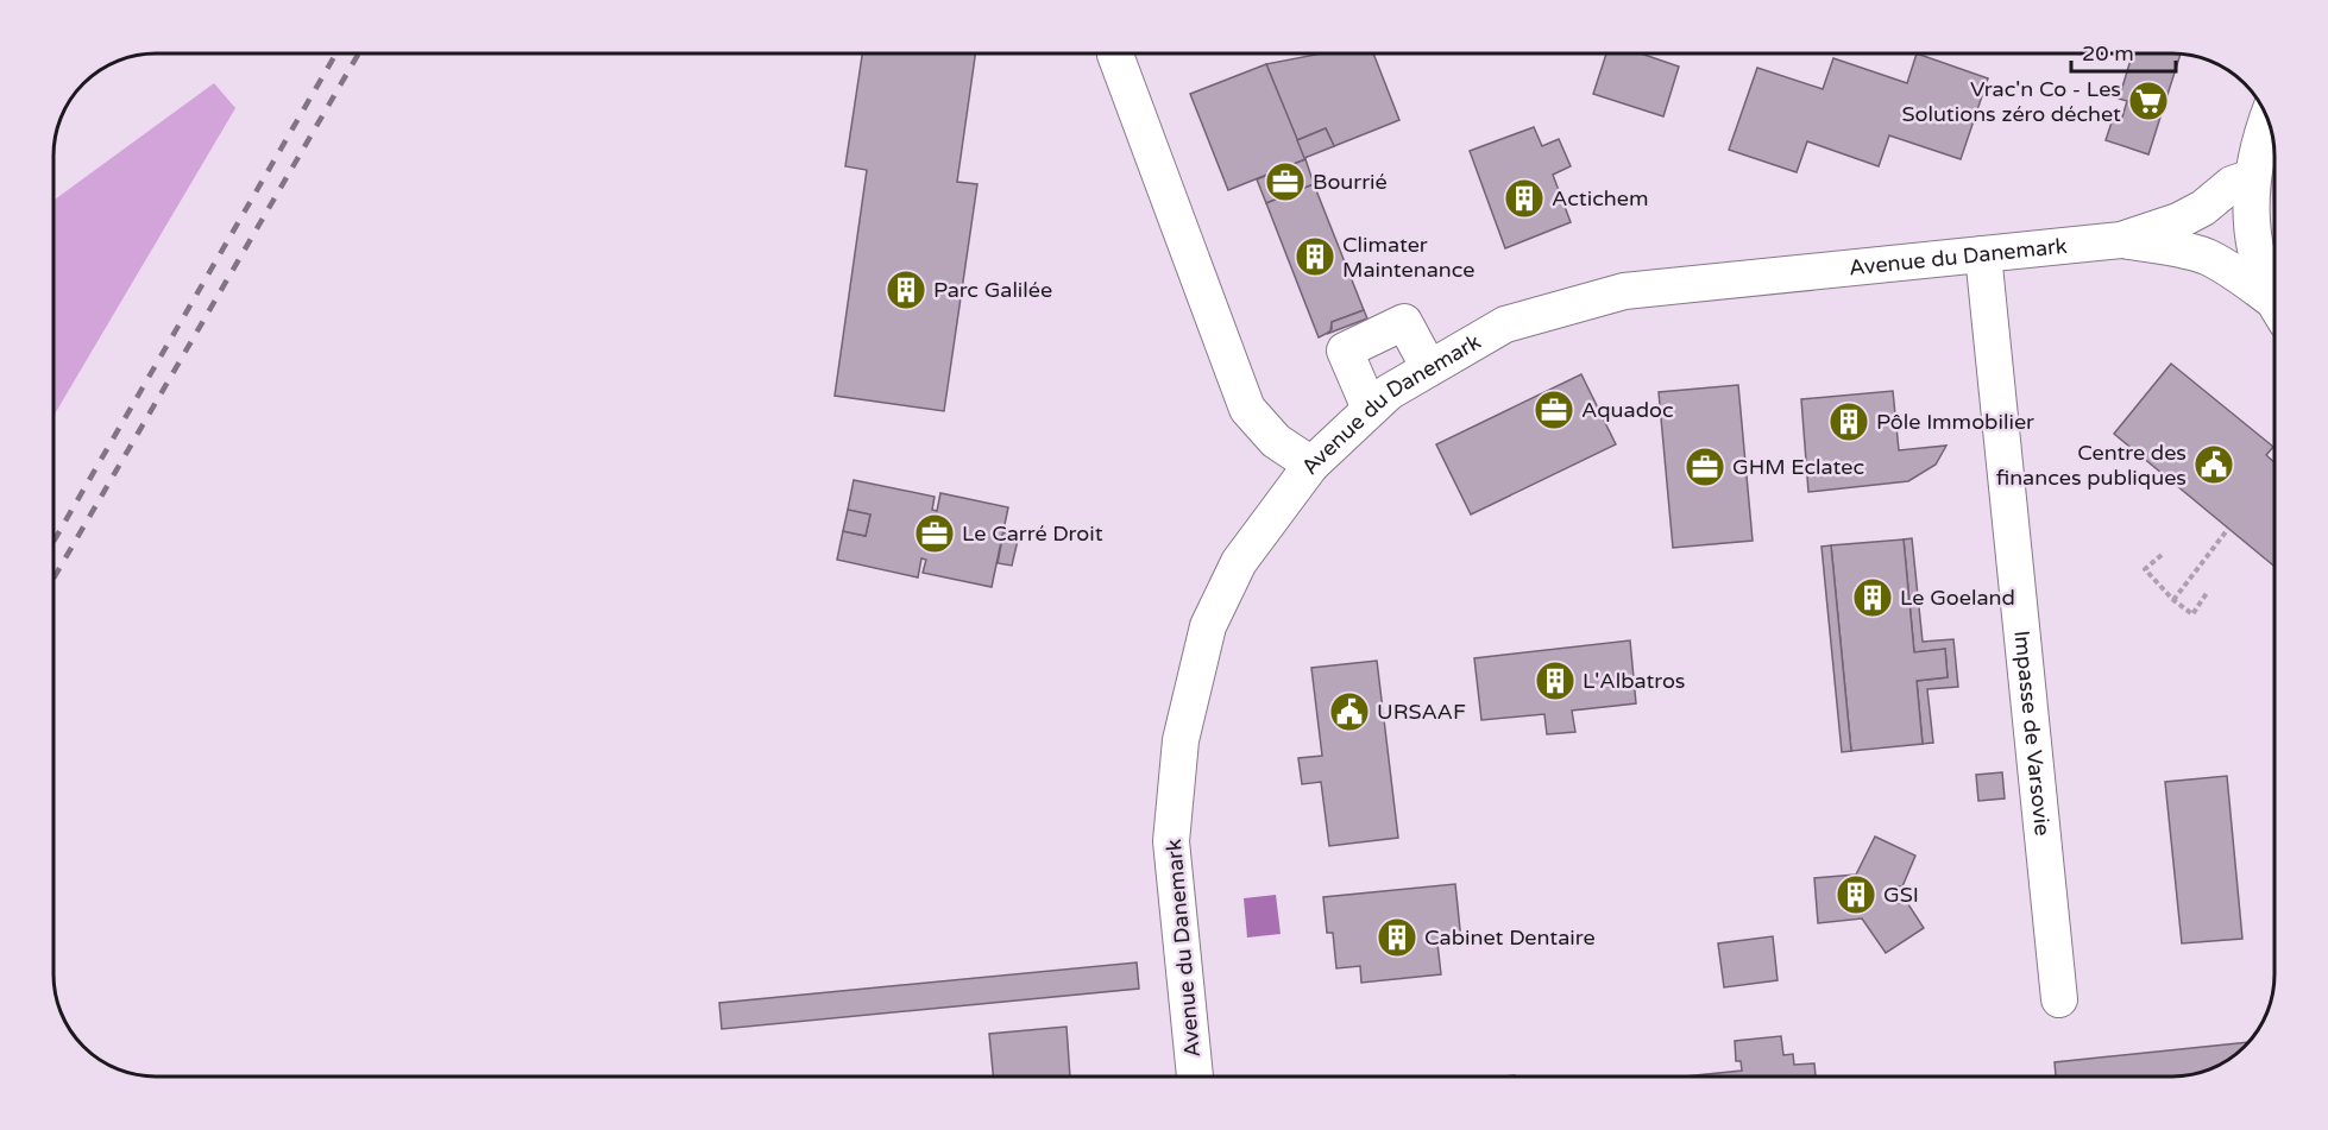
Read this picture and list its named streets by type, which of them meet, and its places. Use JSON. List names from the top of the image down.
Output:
{
  "streets": {
    "street": ["Avenue du Danemark", "Impasse de Varsovie"]
  },
  "crossings": [
    ["Avenue du Danemark", "Impasse de Varsovie"]
  ],
  "places": {
    "supermarket": ["Vrac'n Co - Les Solutions zéro déchet"],
    "office": [
      "Bourrié",
      "Aquadoc",
      "GHM Eclatec",
      "Le Carré Droit"
    ],
    "building": [
      "Actichem",
      "Climater Maintenance",
      "Parc Galilée",
      "Pôle Immobilier",
      "Le Goeland",
      "L'Albatros",
      "GSI",
      "Cabinet Dentaire"
    ],
    "public building": ["Centre des finances publiques", "URSAAF"]
  },
  "scale_bar": "20 m"
}
